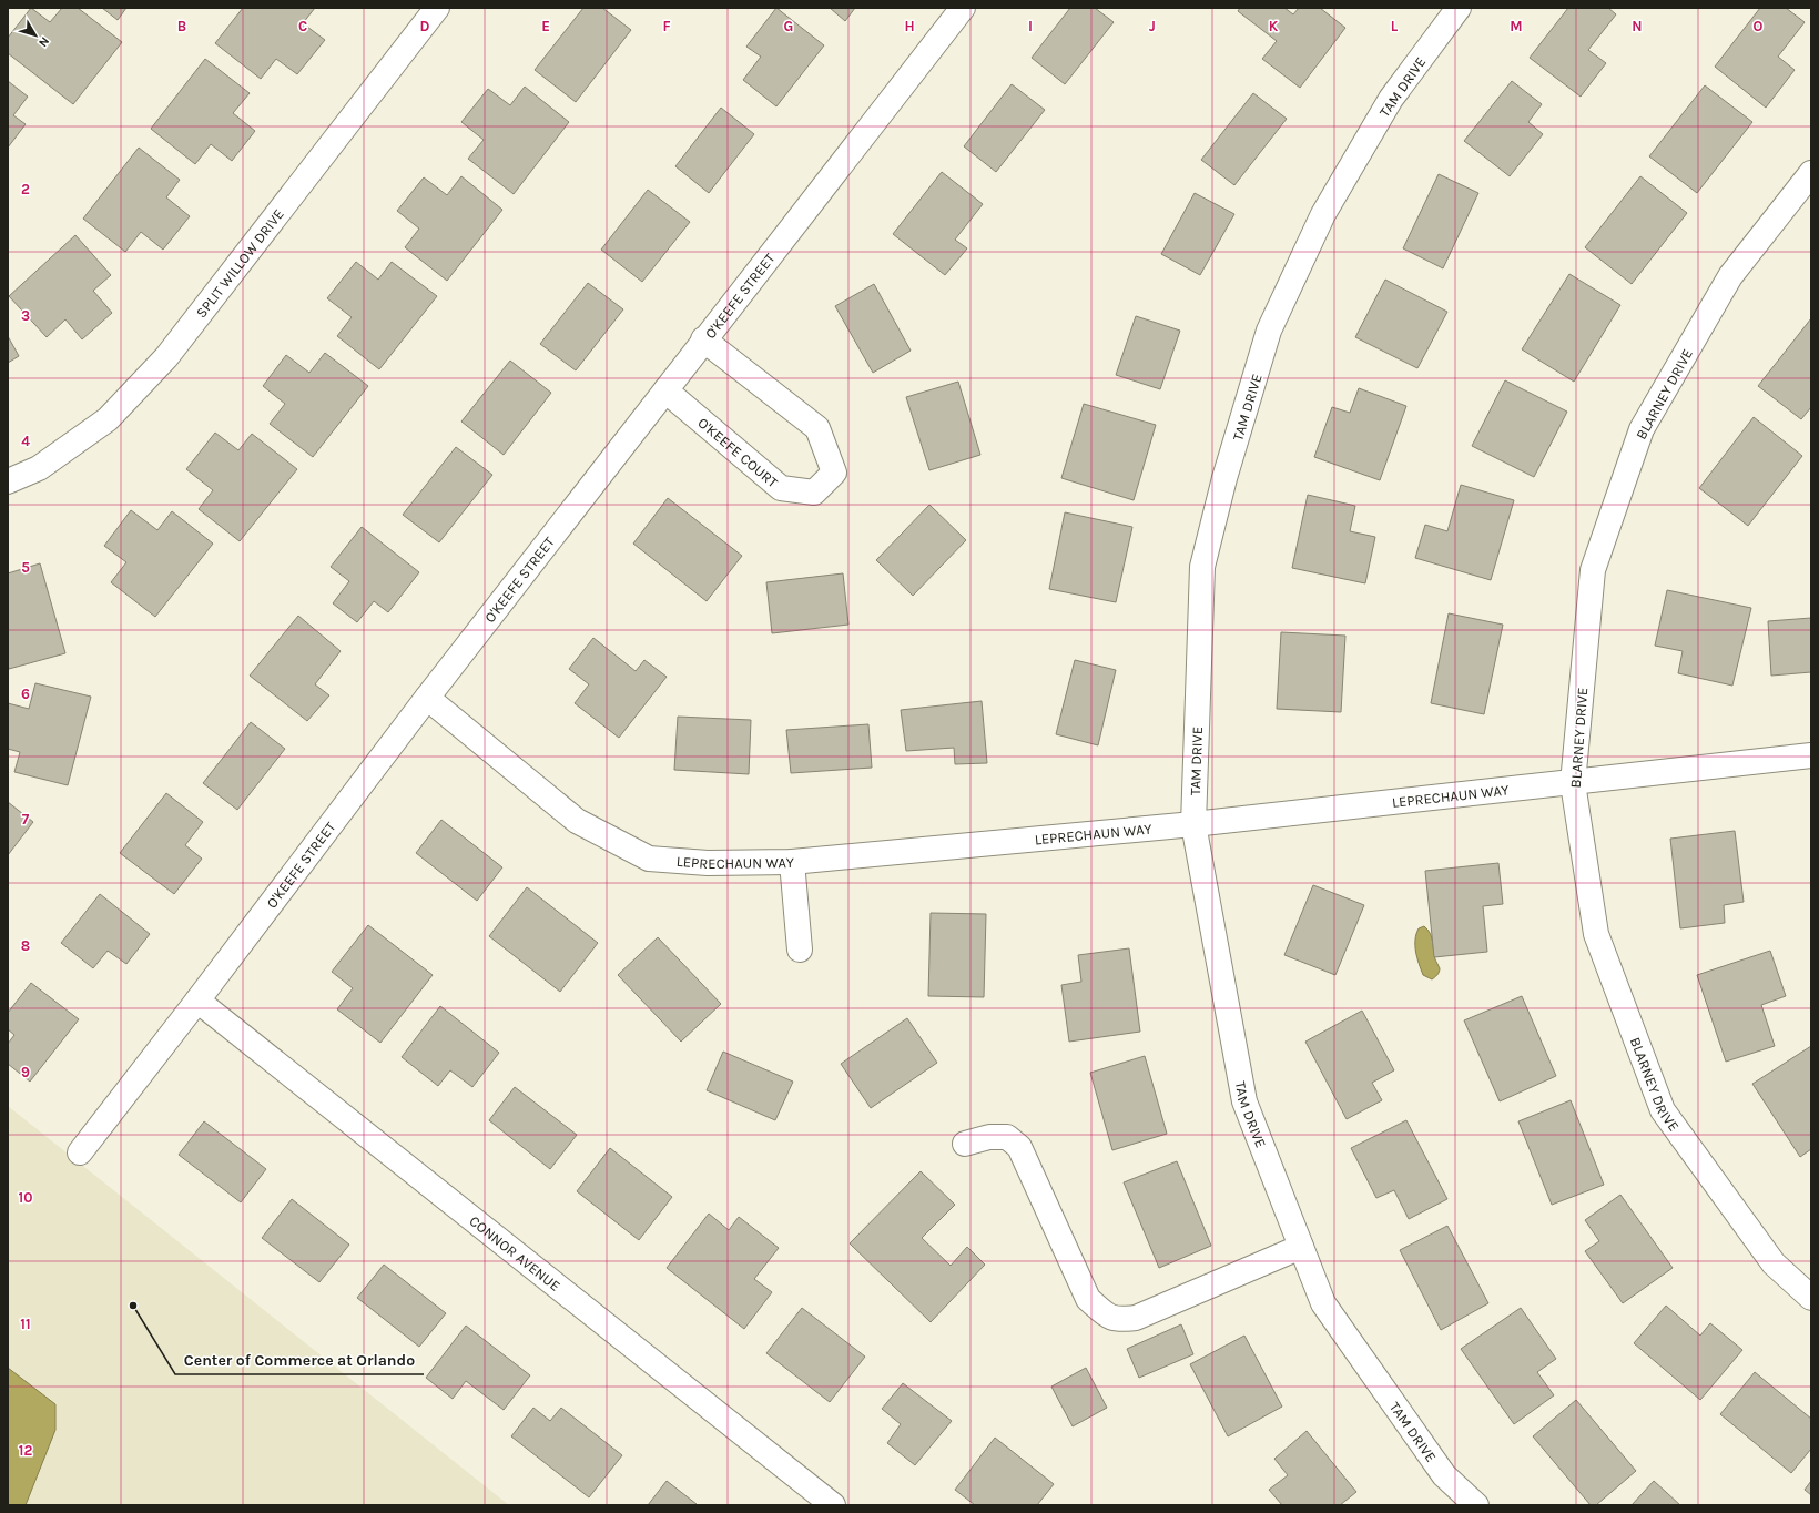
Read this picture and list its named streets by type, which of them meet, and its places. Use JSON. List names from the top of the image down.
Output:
{
  "streets": {
    "street": [
      "TAM DRIVE",
      "SPLIT WILLOW DRIVE",
      "O'KEEFE STREET",
      "BLARNEY DRIVE",
      "O'KEEFE COURT",
      "LEPRECHAUN WAY",
      "CONNOR AVENUE"
    ]
  },
  "crossings": [
    ["TAM DRIVE", "LEPRECHAUN WAY"],
    ["O'KEEFE STREET", "O'KEEFE COURT"],
    ["O'KEEFE STREET", "LEPRECHAUN WAY"],
    ["O'KEEFE STREET", "CONNOR AVENUE"],
    ["BLARNEY DRIVE", "LEPRECHAUN WAY"]
  ],
  "places": ["Center of Commerce at Orlando"],
  "north": "bottom right",
  "grid": {
    "columns": [
      "B",
      "C",
      "D",
      "E",
      "F",
      "G",
      "H",
      "I",
      "J",
      "K",
      "L",
      "M",
      "N",
      "O"
    ],
    "rows": [
      "2",
      "3",
      "4",
      "5",
      "6",
      "7",
      "8",
      "9",
      "10",
      "11",
      "12"
    ]
  }
}
